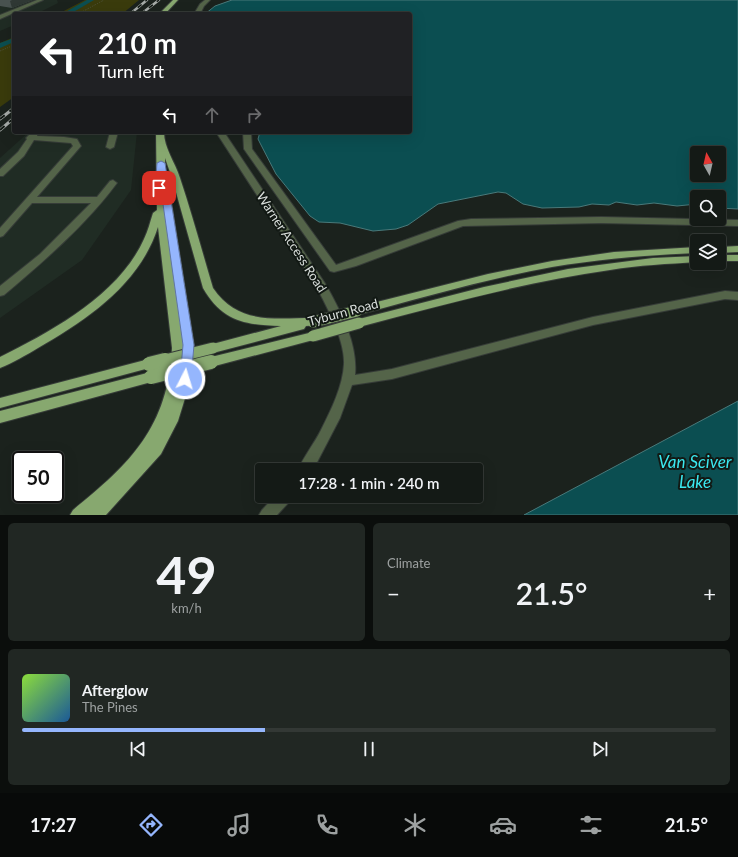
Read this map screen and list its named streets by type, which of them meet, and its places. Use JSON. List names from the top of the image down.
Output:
{
  "streets": {
    "main road": ["Tyburn Road"],
    "street": ["Warner Access Road"]
  },
  "water": ["Van Sciver Lake"],
  "north": "top",
  "page": {
    "turn": ["210 m", "Turn left"],
    "limit": "50",
    "trip": "17:28 · 1 min · 240 m",
    "tile": [
      ["49", "km/h"],
      "Climate"
    ],
    "heat": ["−", "21.5°", "+"],
    "song": ["Afterglow", "The Pines"],
    "tabs": ["17:27", "21.5°"]
  }
}
